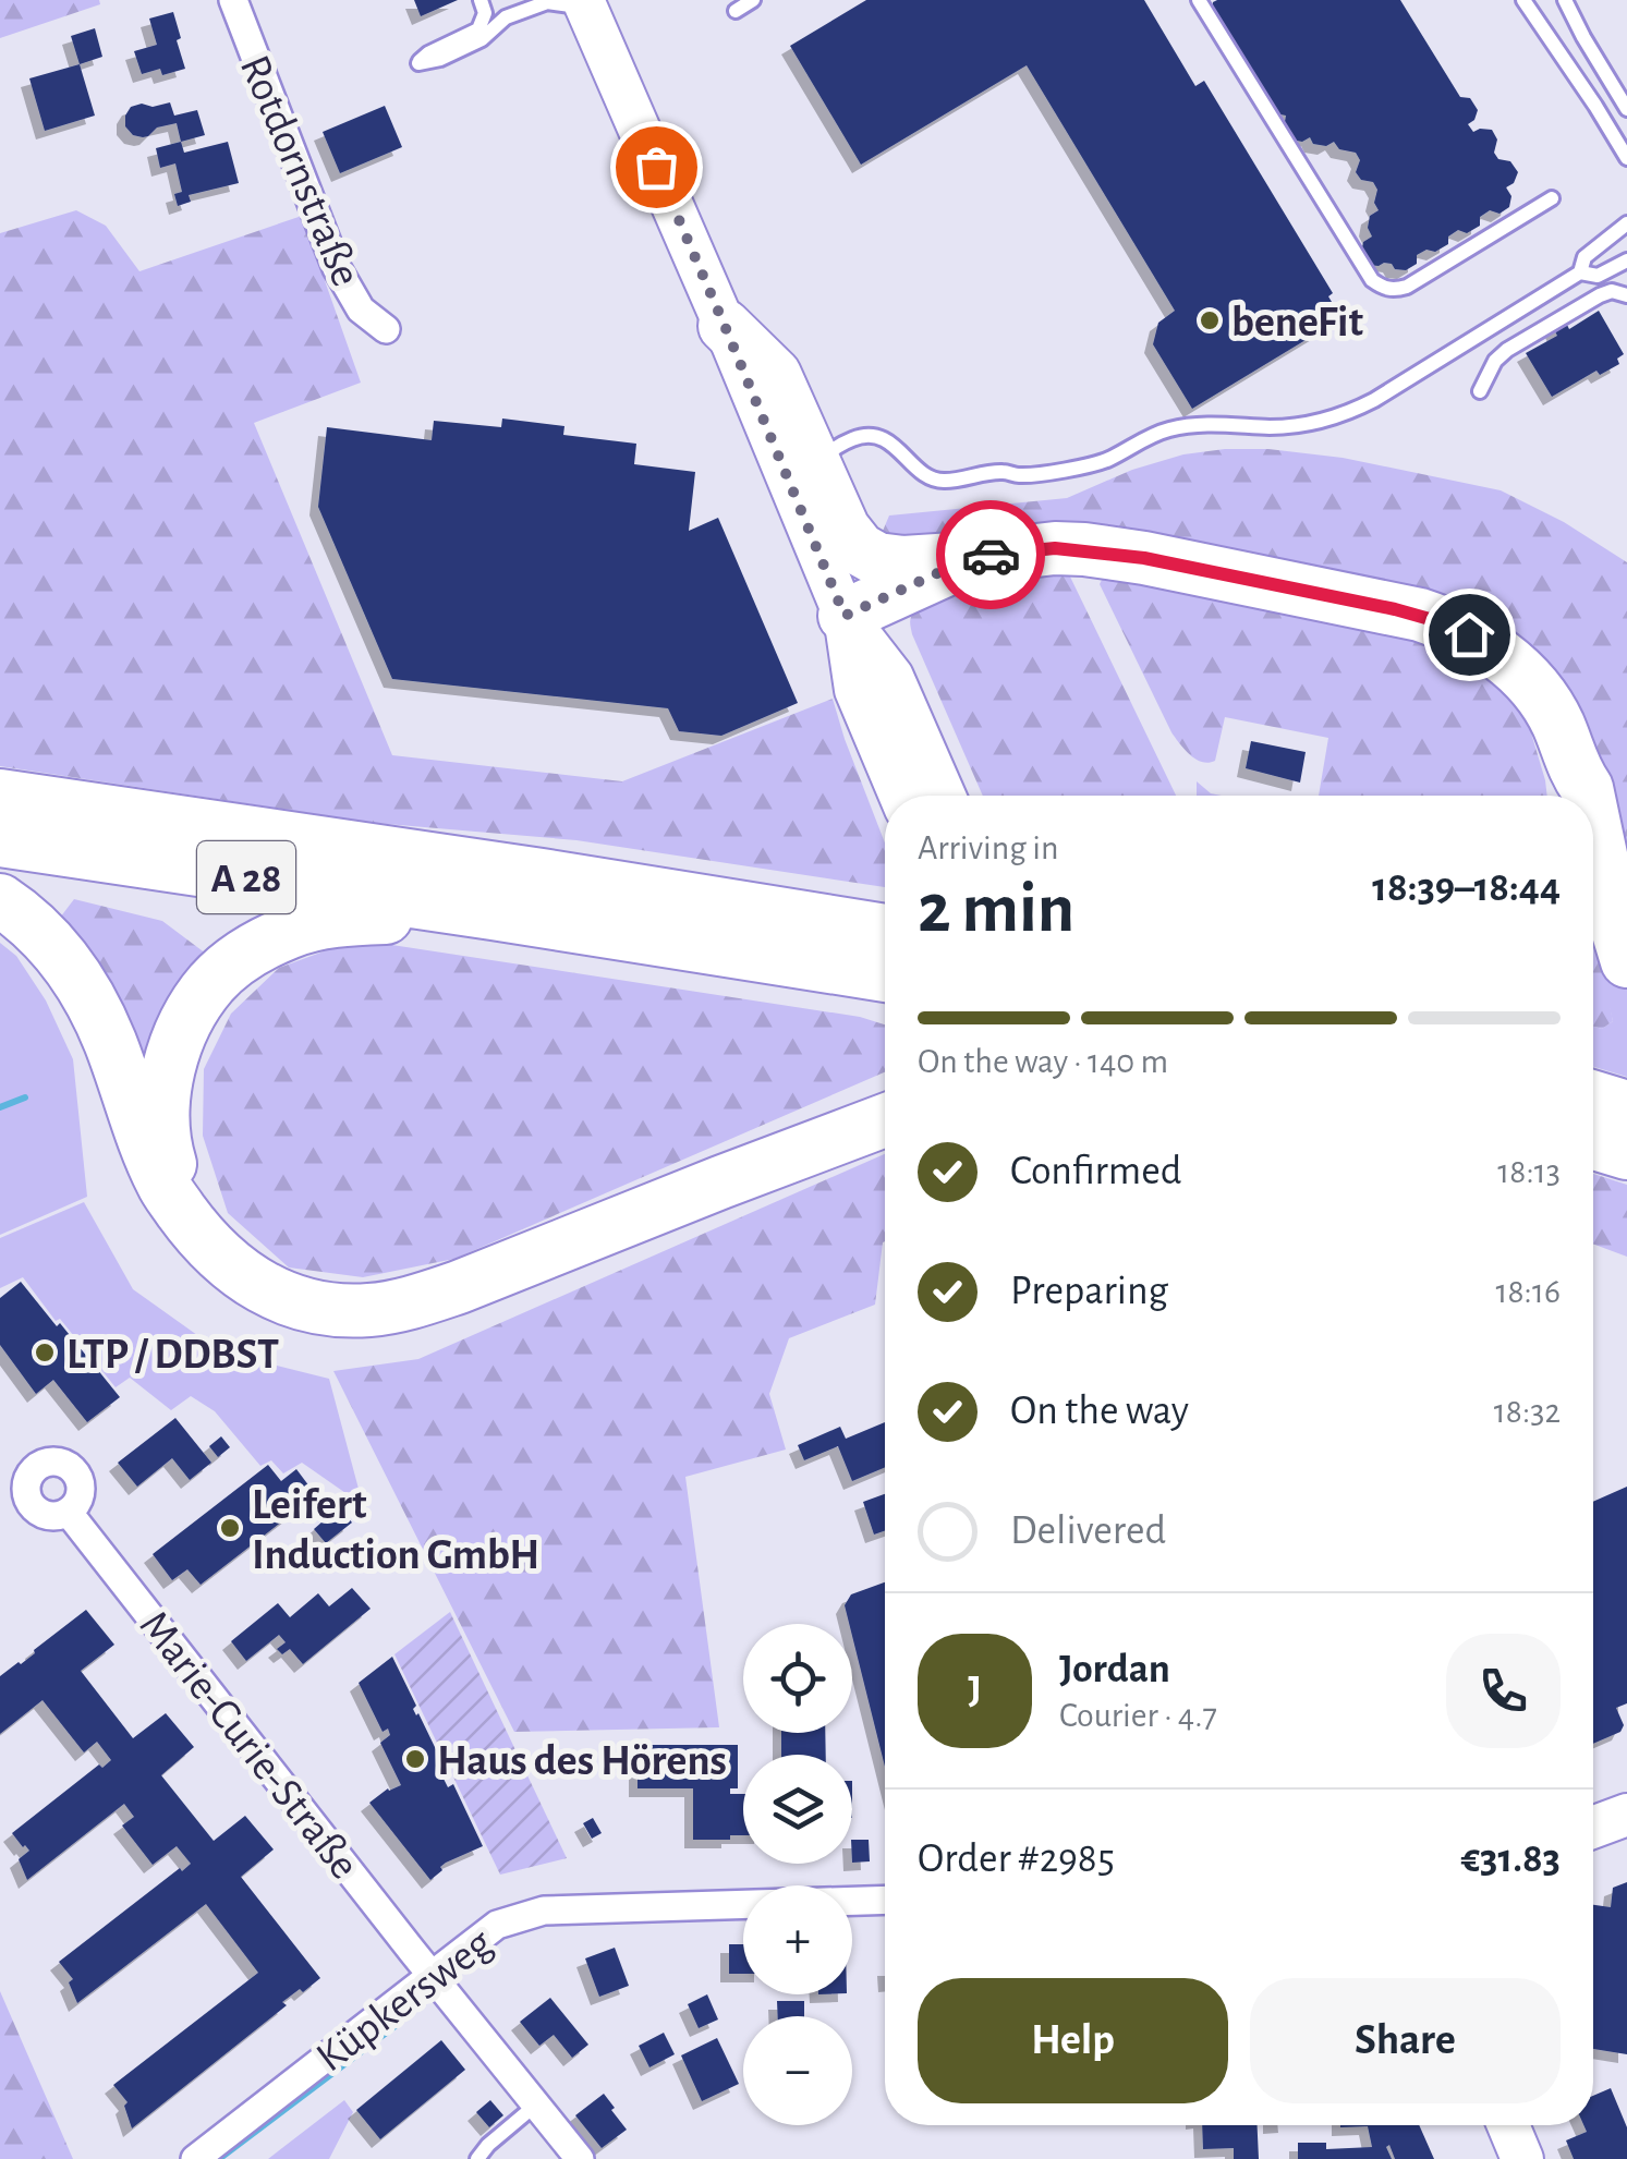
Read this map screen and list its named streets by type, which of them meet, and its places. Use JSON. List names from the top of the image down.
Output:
{
  "streets": {
    "highway": ["A 28"],
    "street": ["Rotdornstraße", "Marie-Curie-Straße", "Küpkersweg"]
  },
  "crossings": [
    ["Marie-Curie-Straße", "Küpkersweg"]
  ],
  "places": [
    "beneFit",
    "LTP / DDBST",
    "Leifert Induction GmbH",
    "Haus des Hörens"
  ],
  "page": {
    "heading": ["2 min", "Arriving in", "18:39–18:44"],
    "panel": [
      "Jordan",
      "Courier · 4.7",
      "Order #2985",
      "€31.83"
    ],
    "bar": "On the way · 140 m",
    "list": [
      ["Confirmed", "18:13"],
      ["Preparing", "18:16"],
      ["On the way", "18:32"],
      "Delivered"
    ],
    "map_buttons": ["+", "−"],
    "round": "J",
    "buttons": ["Help", "Share"]
  }
}
